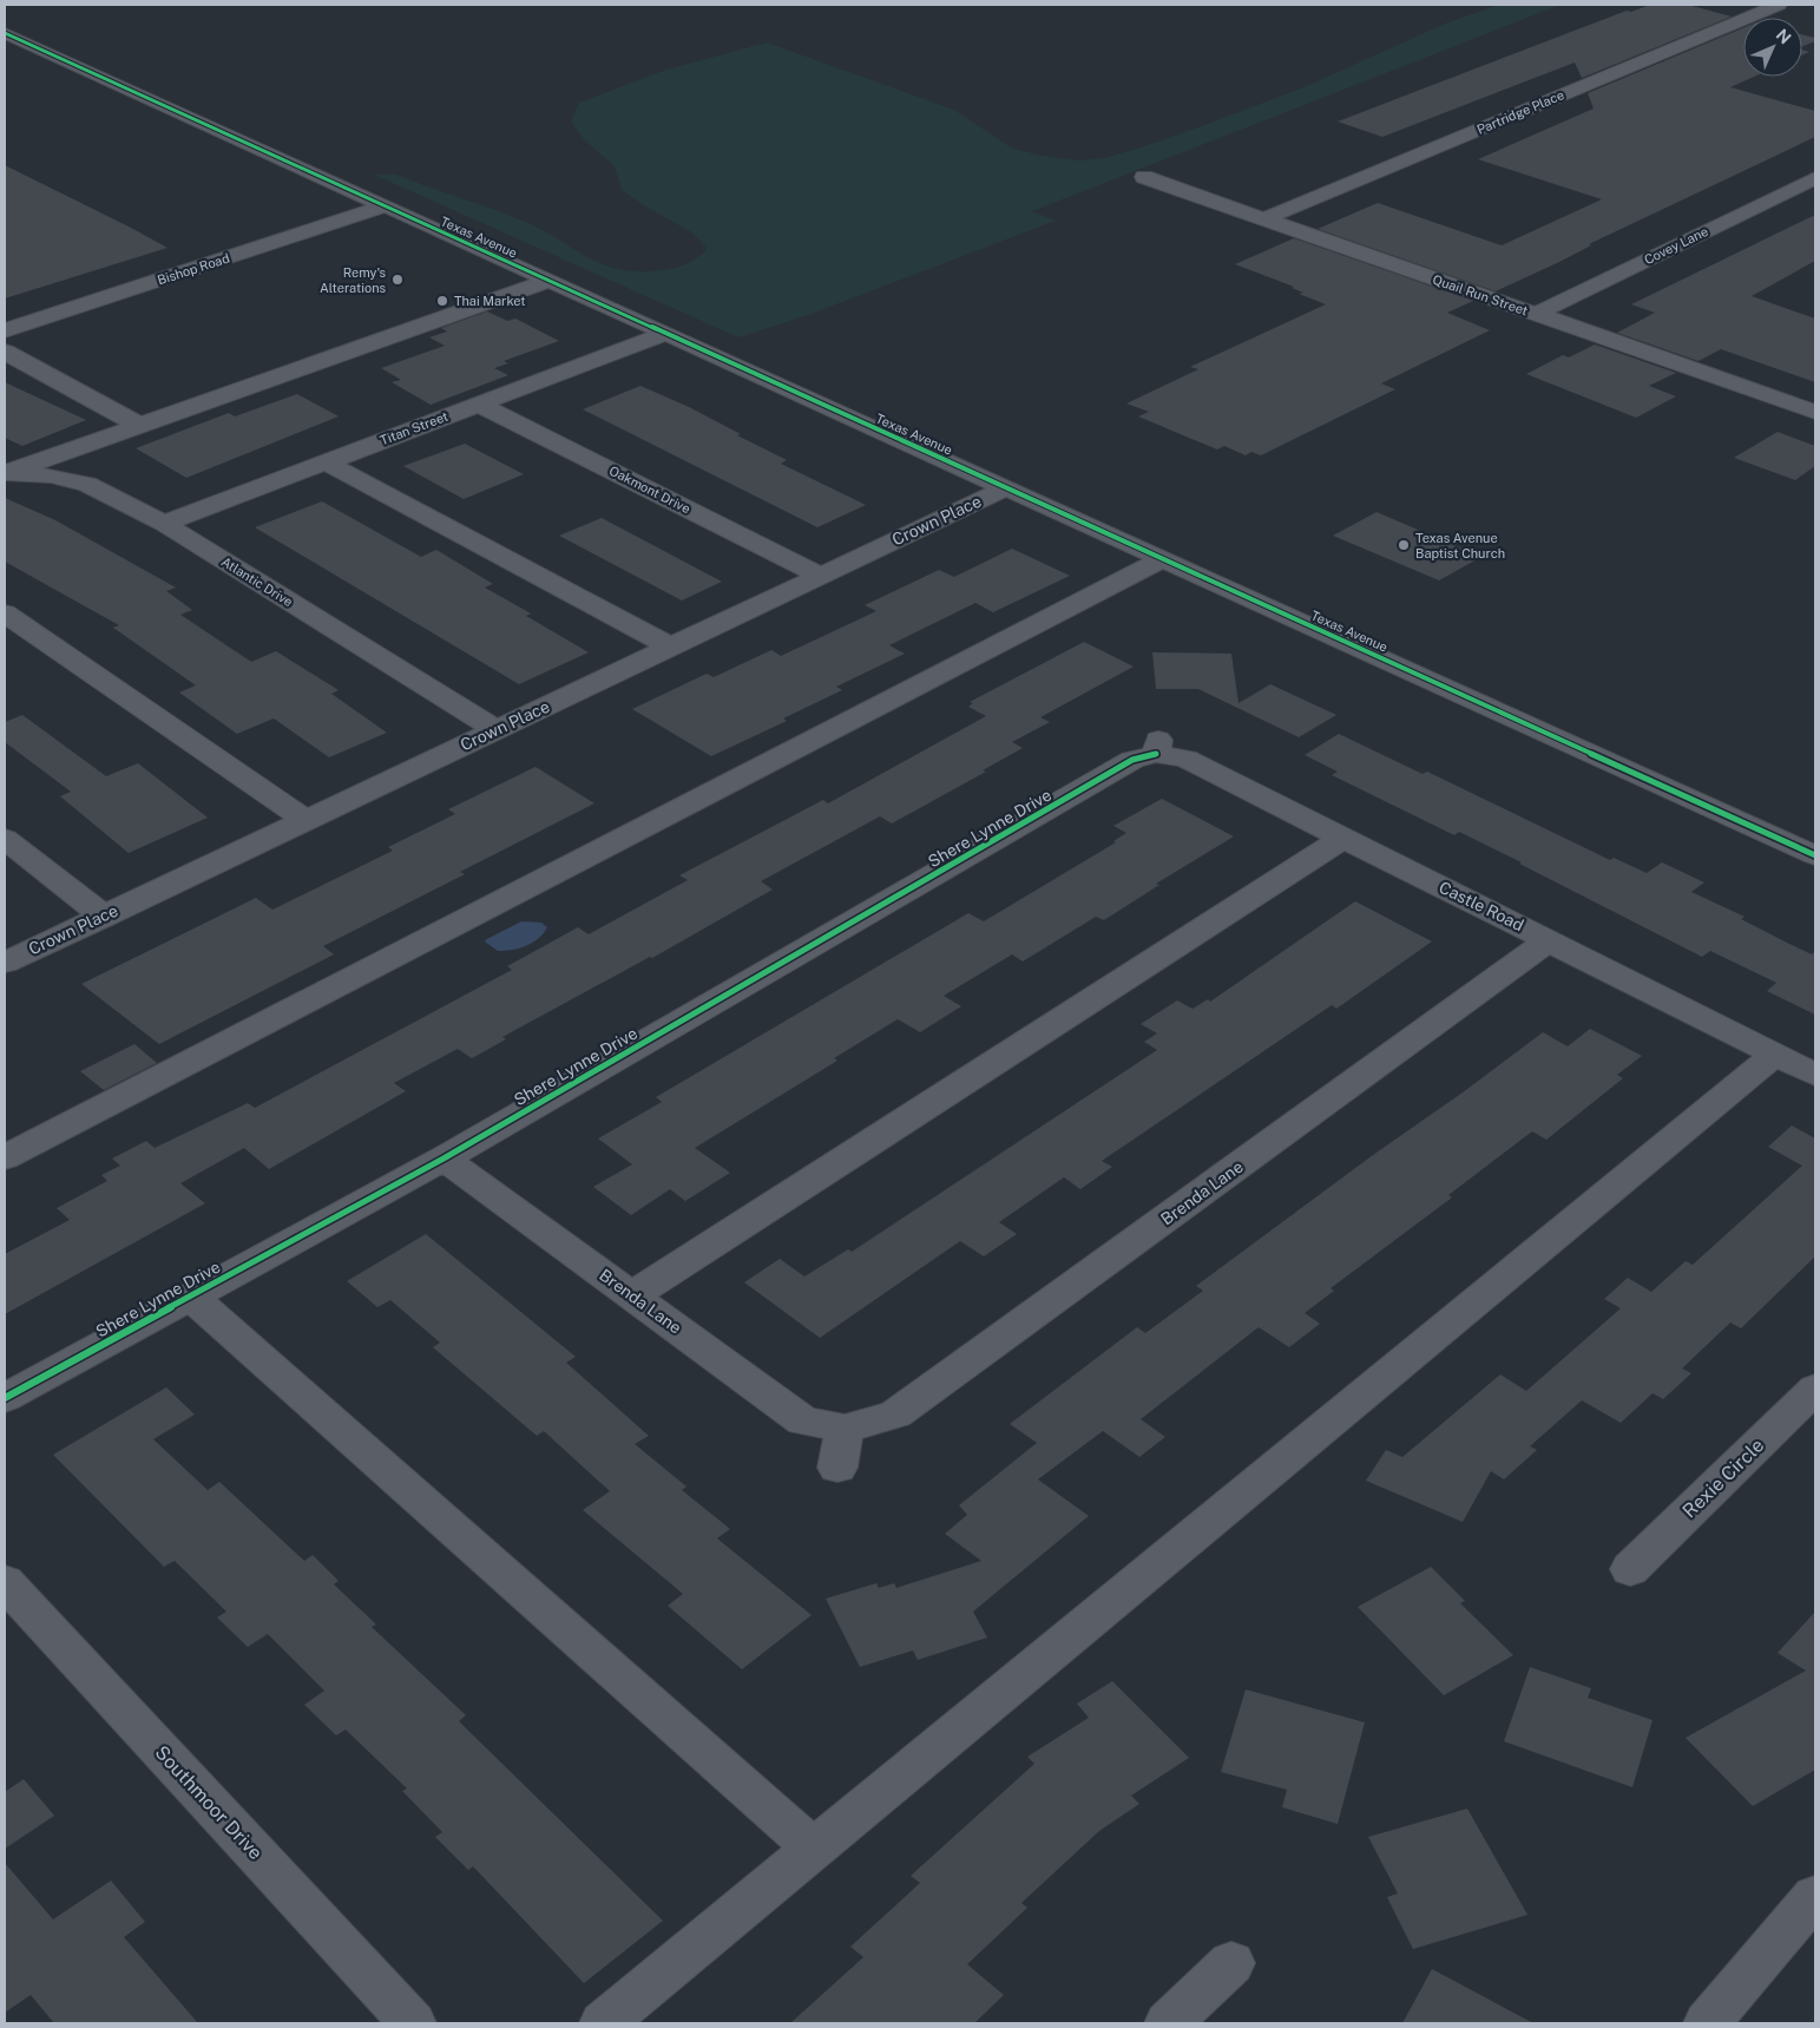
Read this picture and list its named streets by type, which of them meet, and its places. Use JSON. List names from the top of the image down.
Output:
{
  "streets": {
    "street": [
      "Partridge Place",
      "Texas Avenue",
      "Covey Lane",
      "Bishop Road",
      "Quail Run Street",
      "Titan Street",
      "Oakmont Drive",
      "Crown Place",
      "Atlantic Drive",
      "Shere Lynne Drive",
      "Castle Road",
      "Brenda Lane",
      "Rexie Circle",
      "Southmoor Drive"
    ]
  },
  "crossings": [
    ["Partridge Place", "Quail Run Street"],
    ["Texas Avenue", "Bishop Road"],
    ["Texas Avenue", "Titan Street"],
    ["Texas Avenue", "Crown Place"],
    ["Covey Lane", "Quail Run Street"],
    ["Titan Street", "Oakmont Drive"],
    ["Titan Street", "Atlantic Drive"],
    ["Oakmont Drive", "Crown Place"],
    ["Crown Place", "Atlantic Drive"],
    ["Shere Lynne Drive", "Castle Road"],
    ["Shere Lynne Drive", "Brenda Lane"],
    ["Castle Road", "Brenda Lane"]
  ],
  "places": ["Remy's Alterations", "Thai Market", "Texas Avenue Baptist Church"],
  "north": "top right"
}
